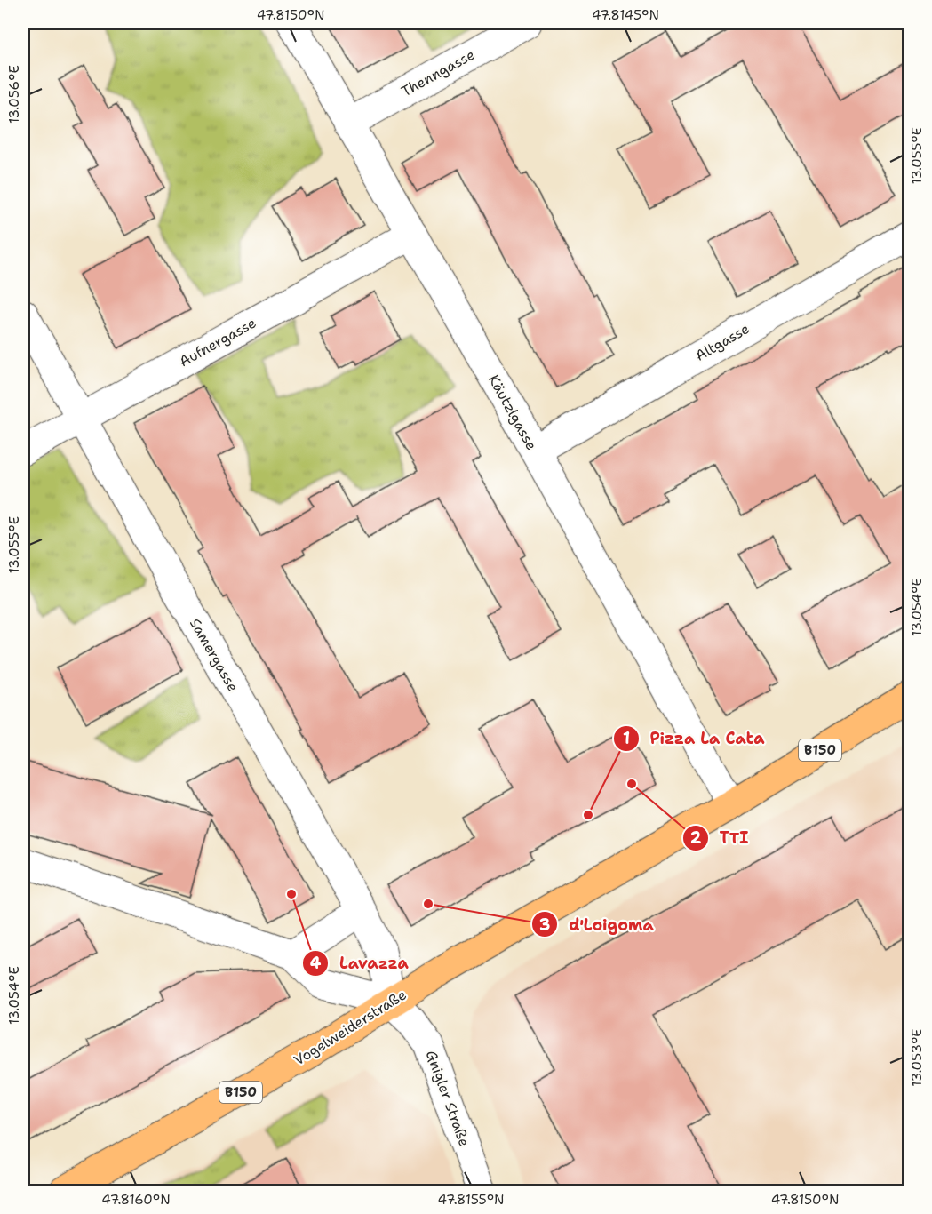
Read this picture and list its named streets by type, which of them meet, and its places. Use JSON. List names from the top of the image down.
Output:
{
  "streets": {
    "main road": ["B150", "Vogelweiderstraße"],
    "street": [
      "Thenngasse",
      "Aufnergasse",
      "Altgasse",
      "Käutzlgasse",
      "Samergasse",
      "Gnigler Straße"
    ]
  },
  "crossings": [
    ["Thenngasse", "Käutzlgasse"],
    ["Aufnergasse", "Käutzlgasse"],
    ["Aufnergasse", "Samergasse"],
    ["Altgasse", "Käutzlgasse"],
    ["Käutzlgasse", "Vogelweiderstraße"],
    ["Samergasse", "Vogelweiderstraße"],
    ["Samergasse", "Gnigler Straße"],
    ["Vogelweiderstraße", "Gnigler Straße"]
  ],
  "places": [
    "TTI",
    "Pizza La Cata",
    "Lavazza",
    "d'Loigoma"
  ],
  "coordinates": [
    "47.8150°N",
    "47.8145°N",
    "13.056°E",
    "13.055°E",
    "13.054°E",
    "13.053°E",
    "47.8160°N",
    "47.8155°N"
  ]
}
